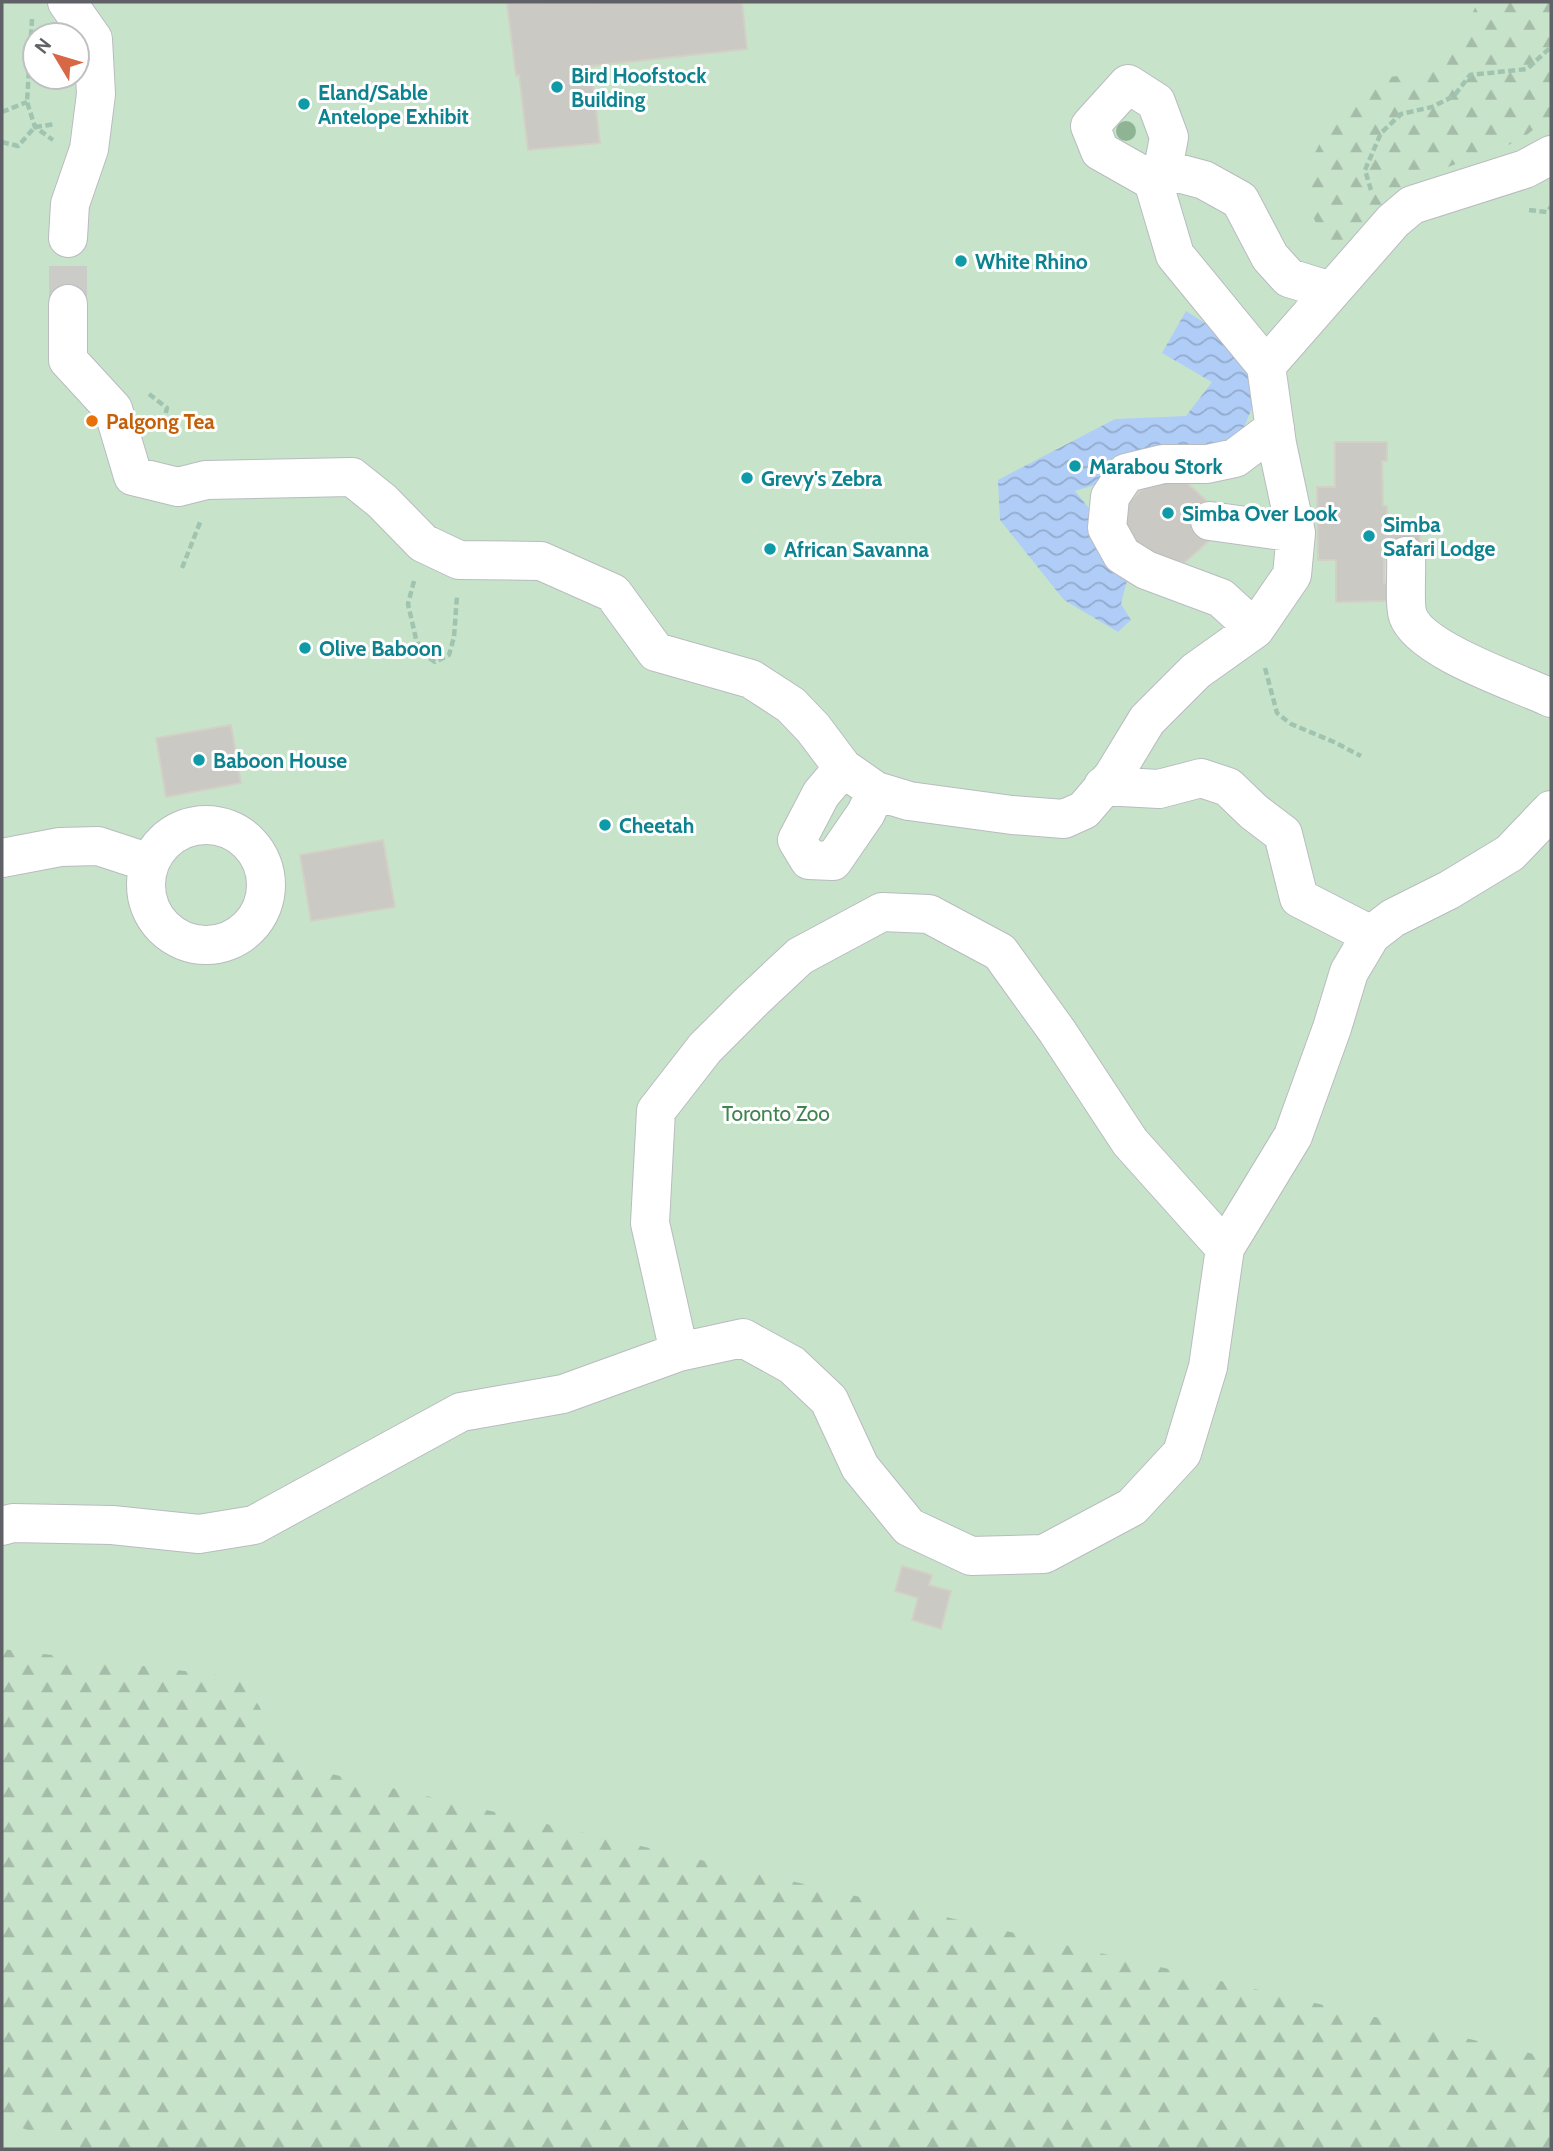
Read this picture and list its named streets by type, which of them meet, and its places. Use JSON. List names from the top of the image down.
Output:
{
  "parks": ["Toronto Zoo"],
  "places": [
    "Bird Hoofstock Building",
    "Eland/Sable Antelope Exhibit",
    "White Rhino",
    "Palgong Tea",
    "Marabou Stork",
    "Grevy's Zebra",
    "Simba Over Look",
    "Simba Safari Lodge",
    "African Savanna",
    "Olive Baboon",
    "Baboon House",
    "Cheetah"
  ],
  "north": "top left"
}
